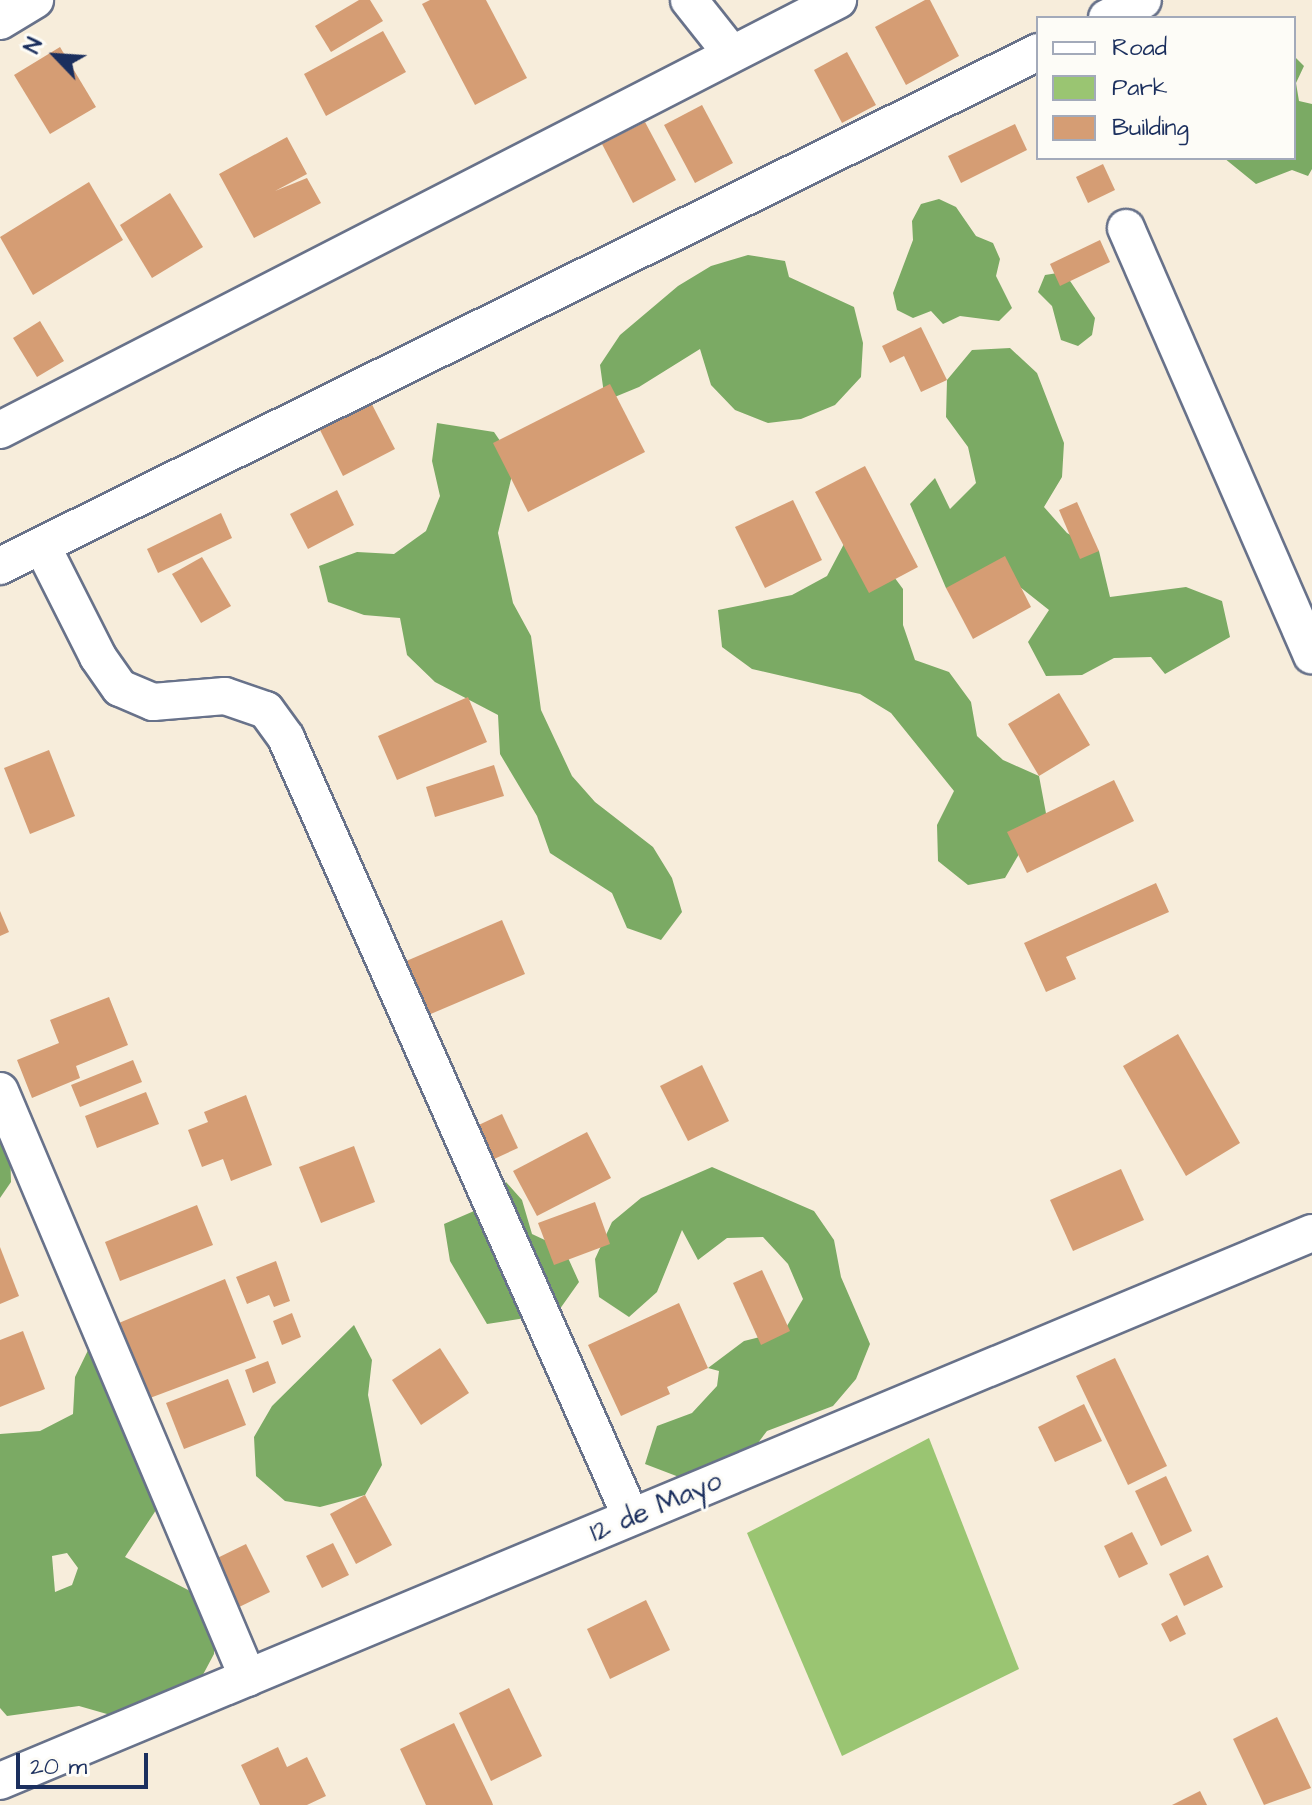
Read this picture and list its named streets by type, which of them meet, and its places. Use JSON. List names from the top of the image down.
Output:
{
  "streets": {
    "street": ["12 de Mayo"]
  },
  "legend": ["Road", "Park", "Building"],
  "scale_bar": "20 m",
  "north": "top left"
}
